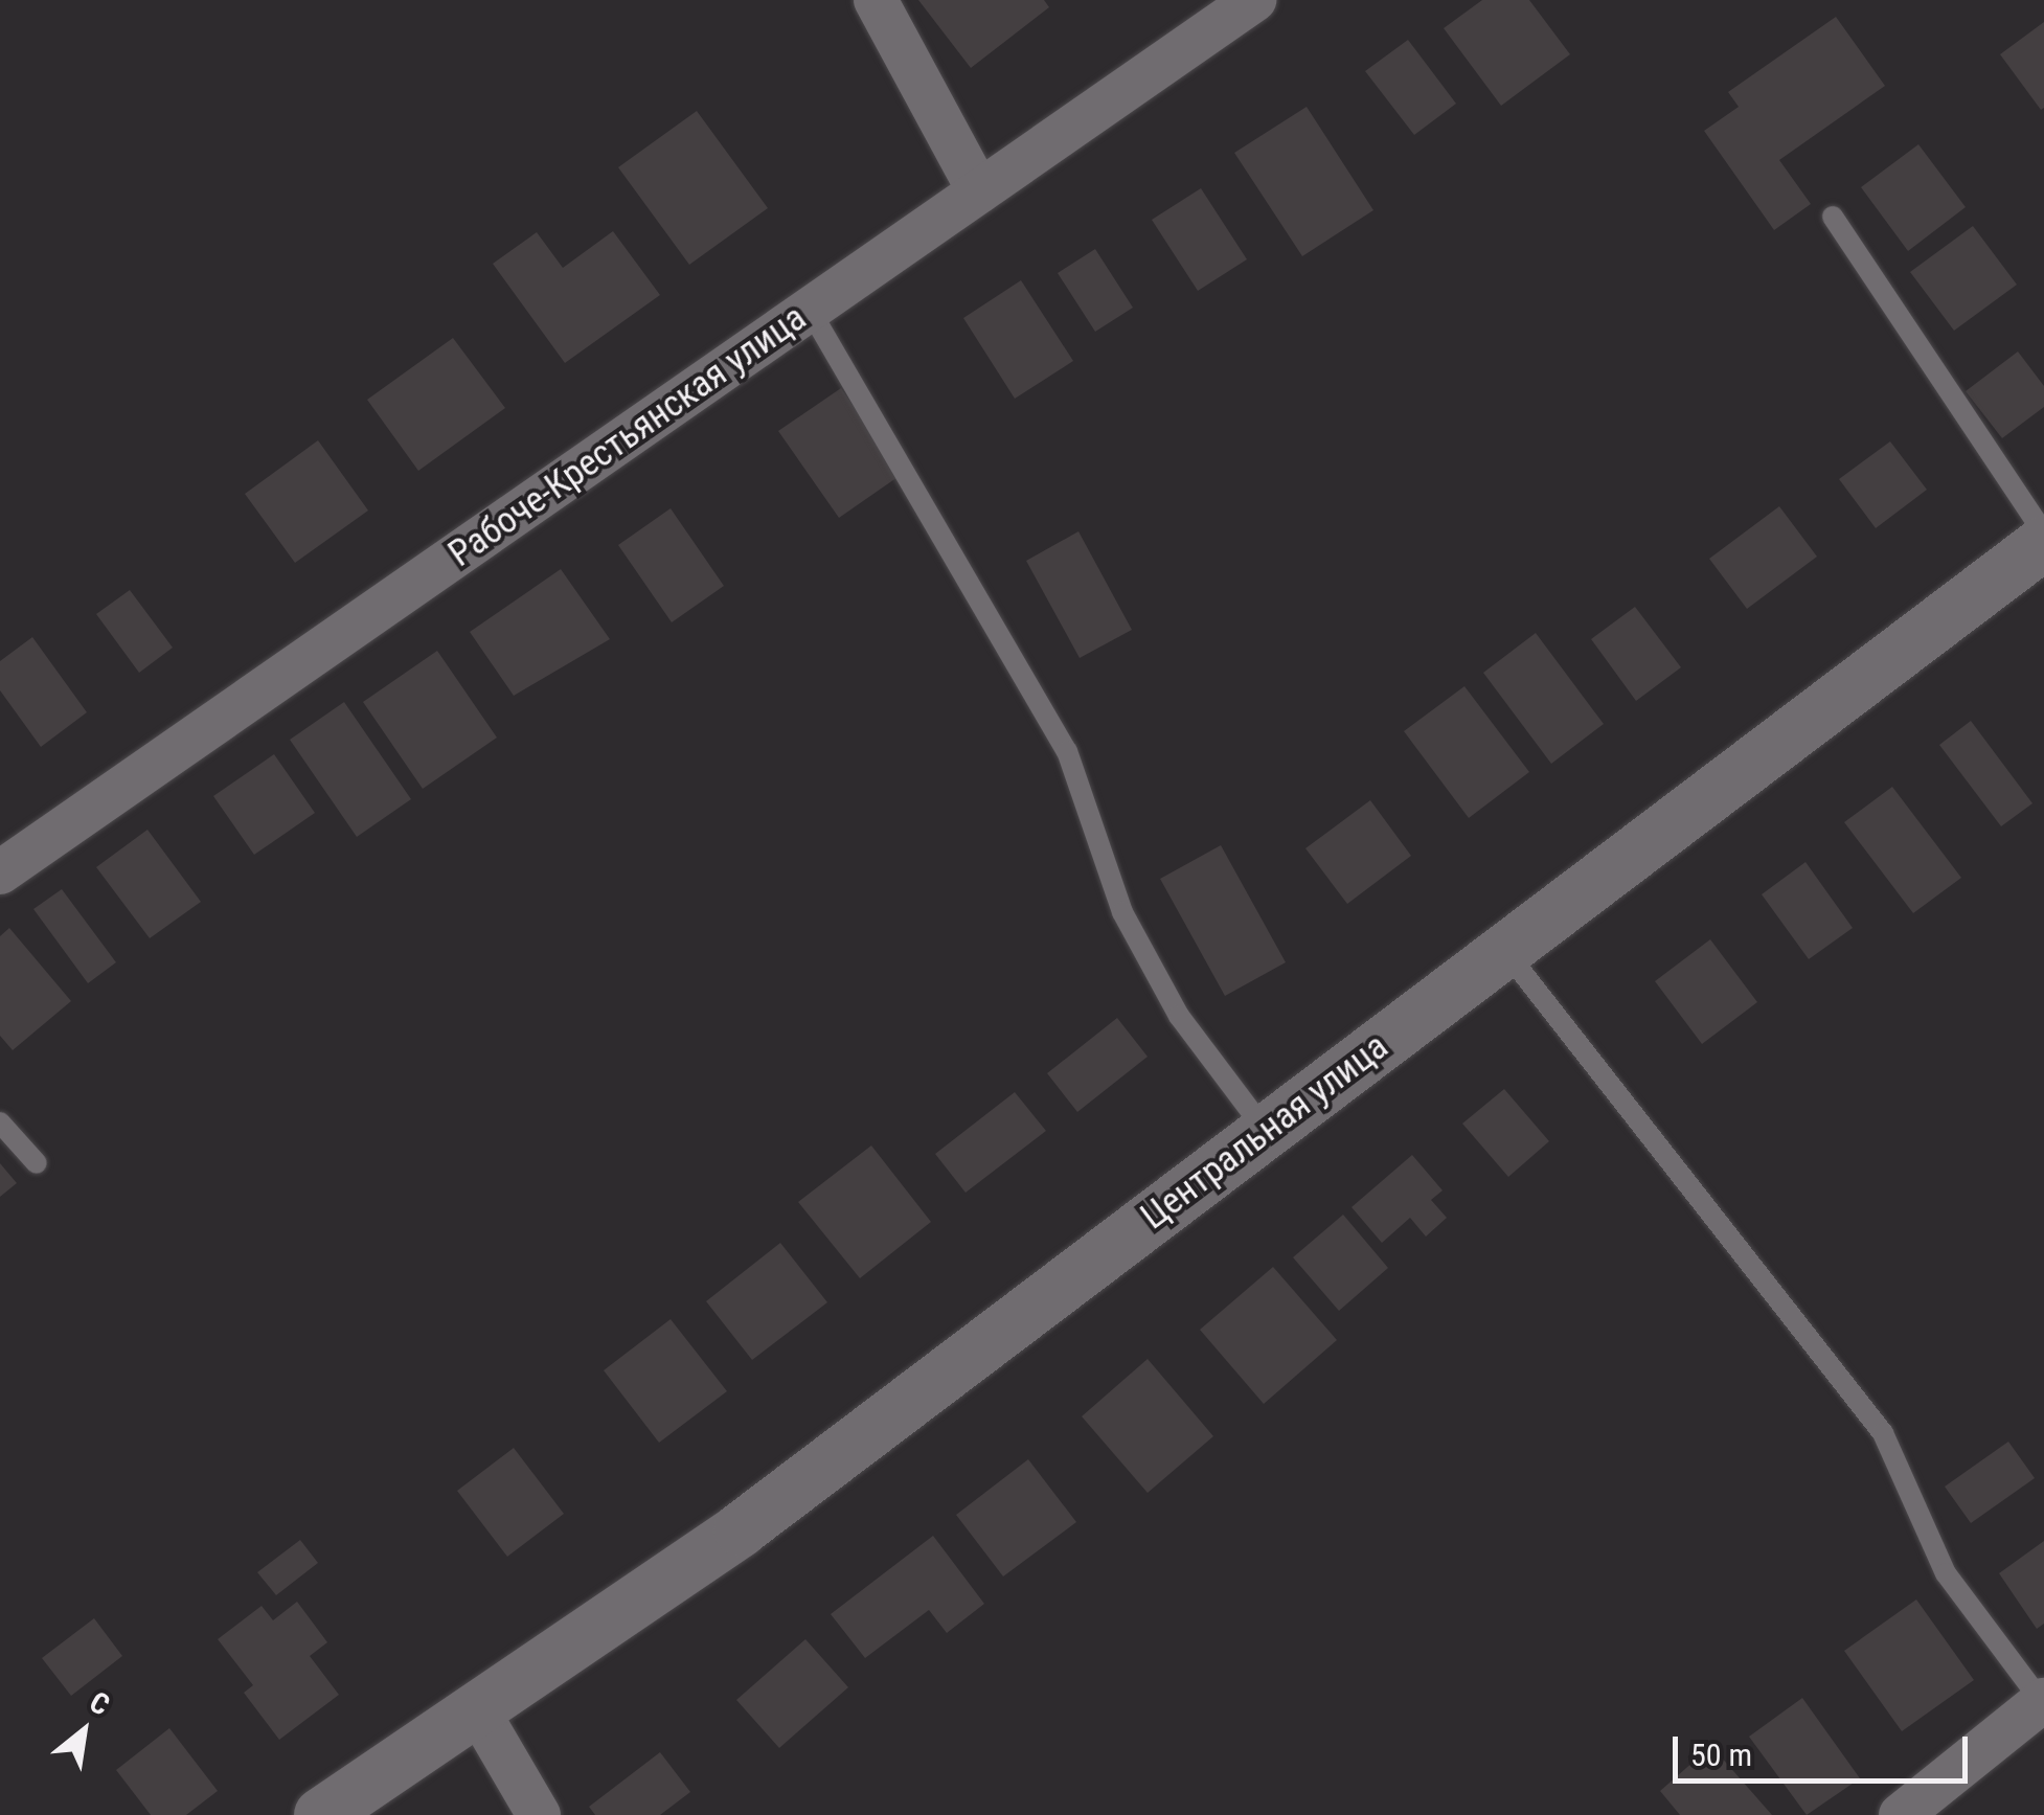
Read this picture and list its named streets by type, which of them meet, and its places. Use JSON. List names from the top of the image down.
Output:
{
  "streets": {
    "street": ["Рабоче-Крестьянская улица", "Центральная улица"]
  },
  "scale_bar": "50 m",
  "north": "top right"
}
